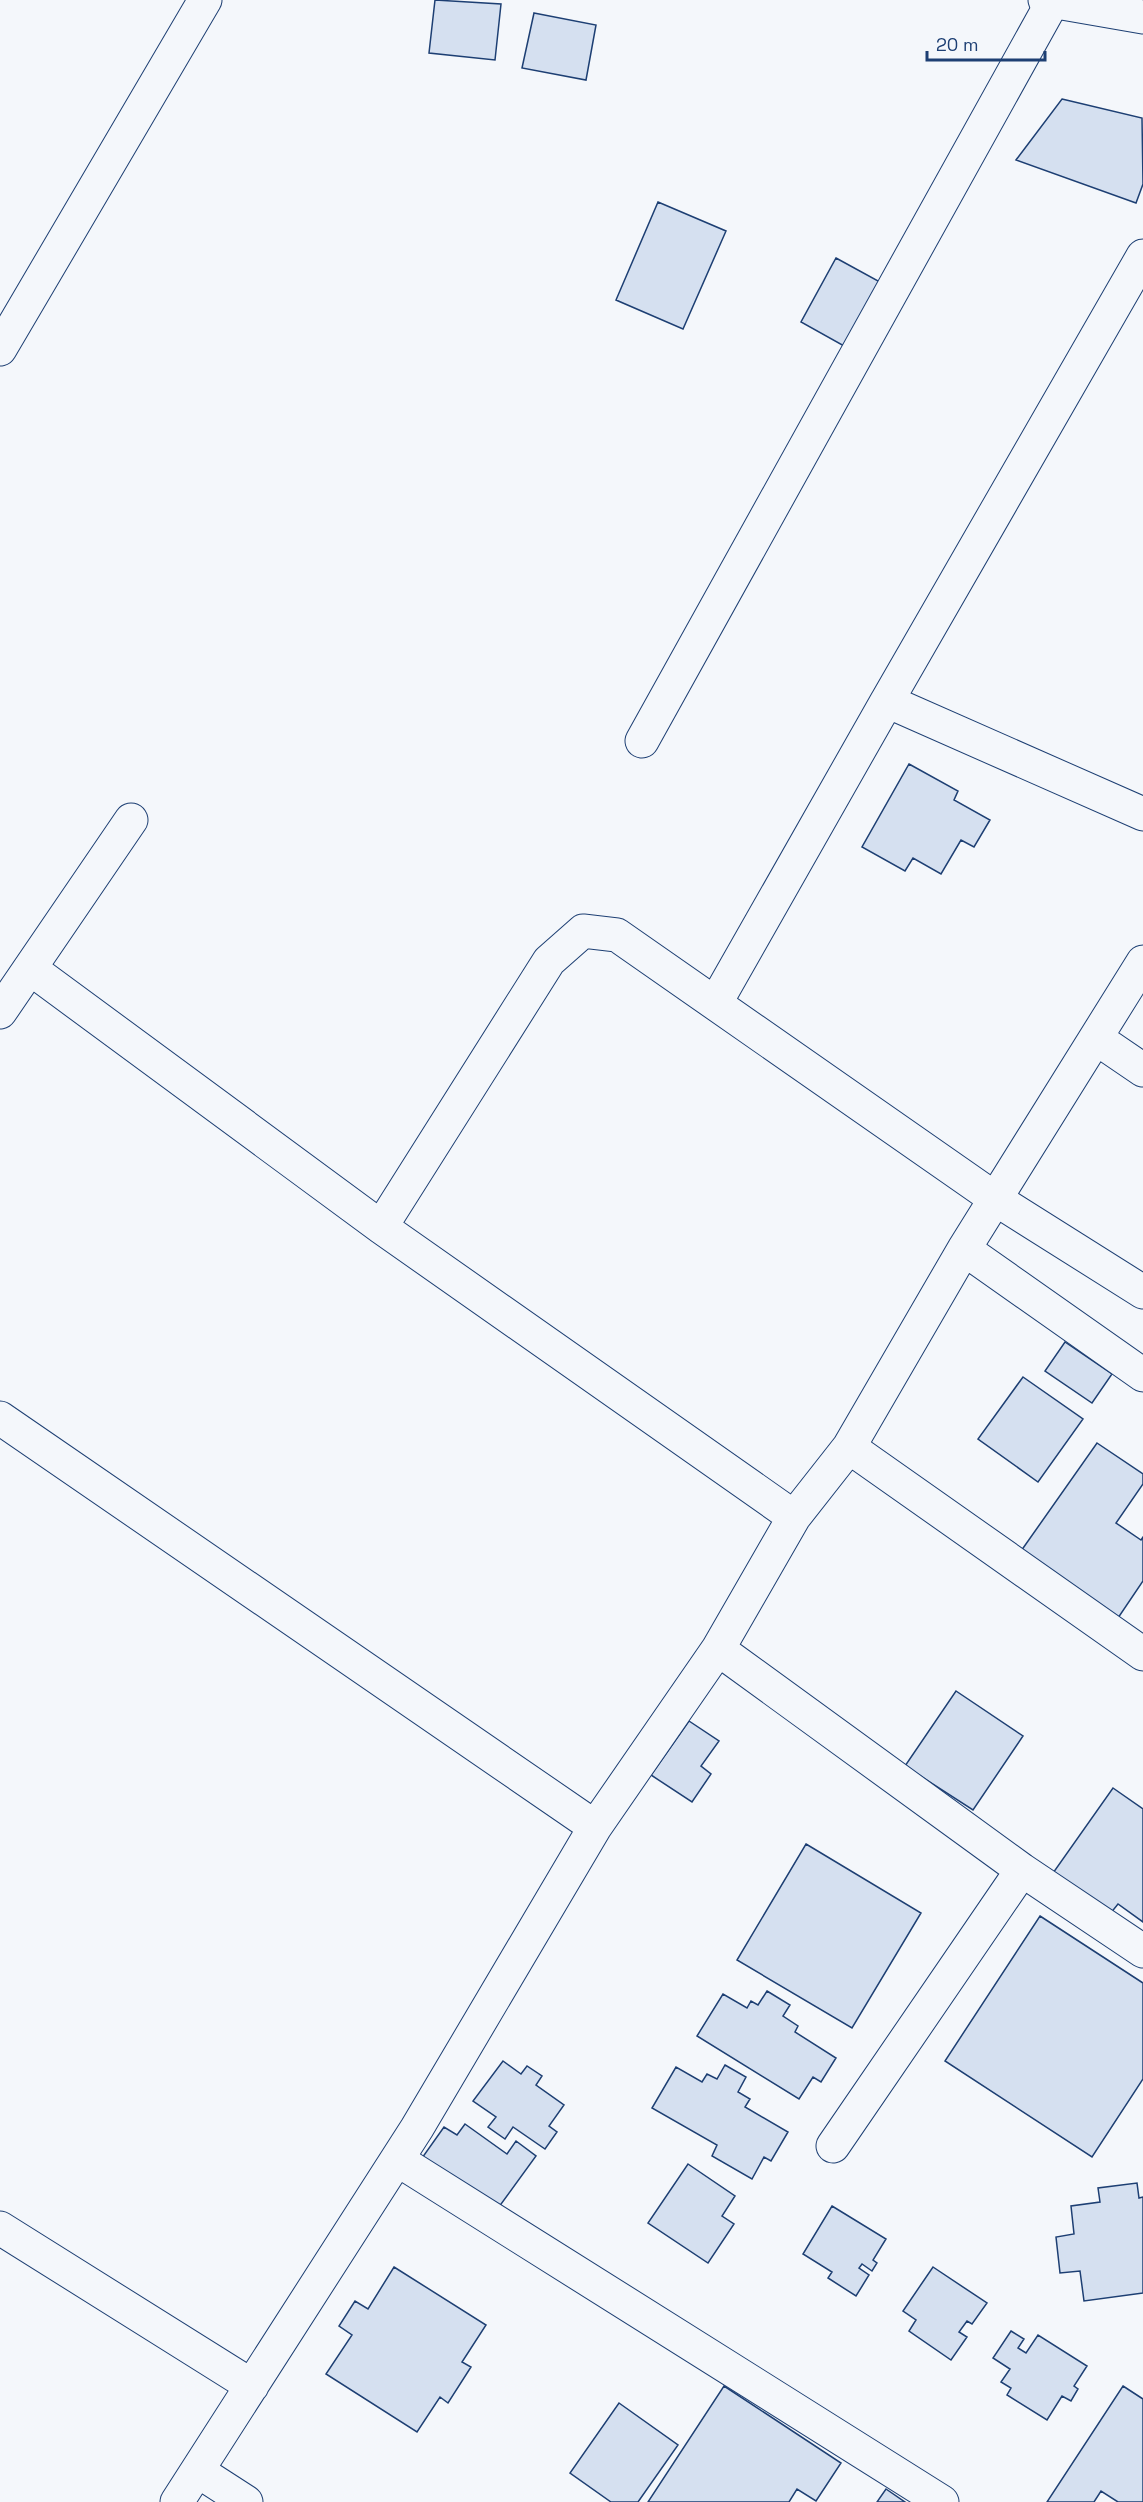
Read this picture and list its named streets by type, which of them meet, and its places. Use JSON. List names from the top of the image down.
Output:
{
  "scale_bar": "20 m"
}
